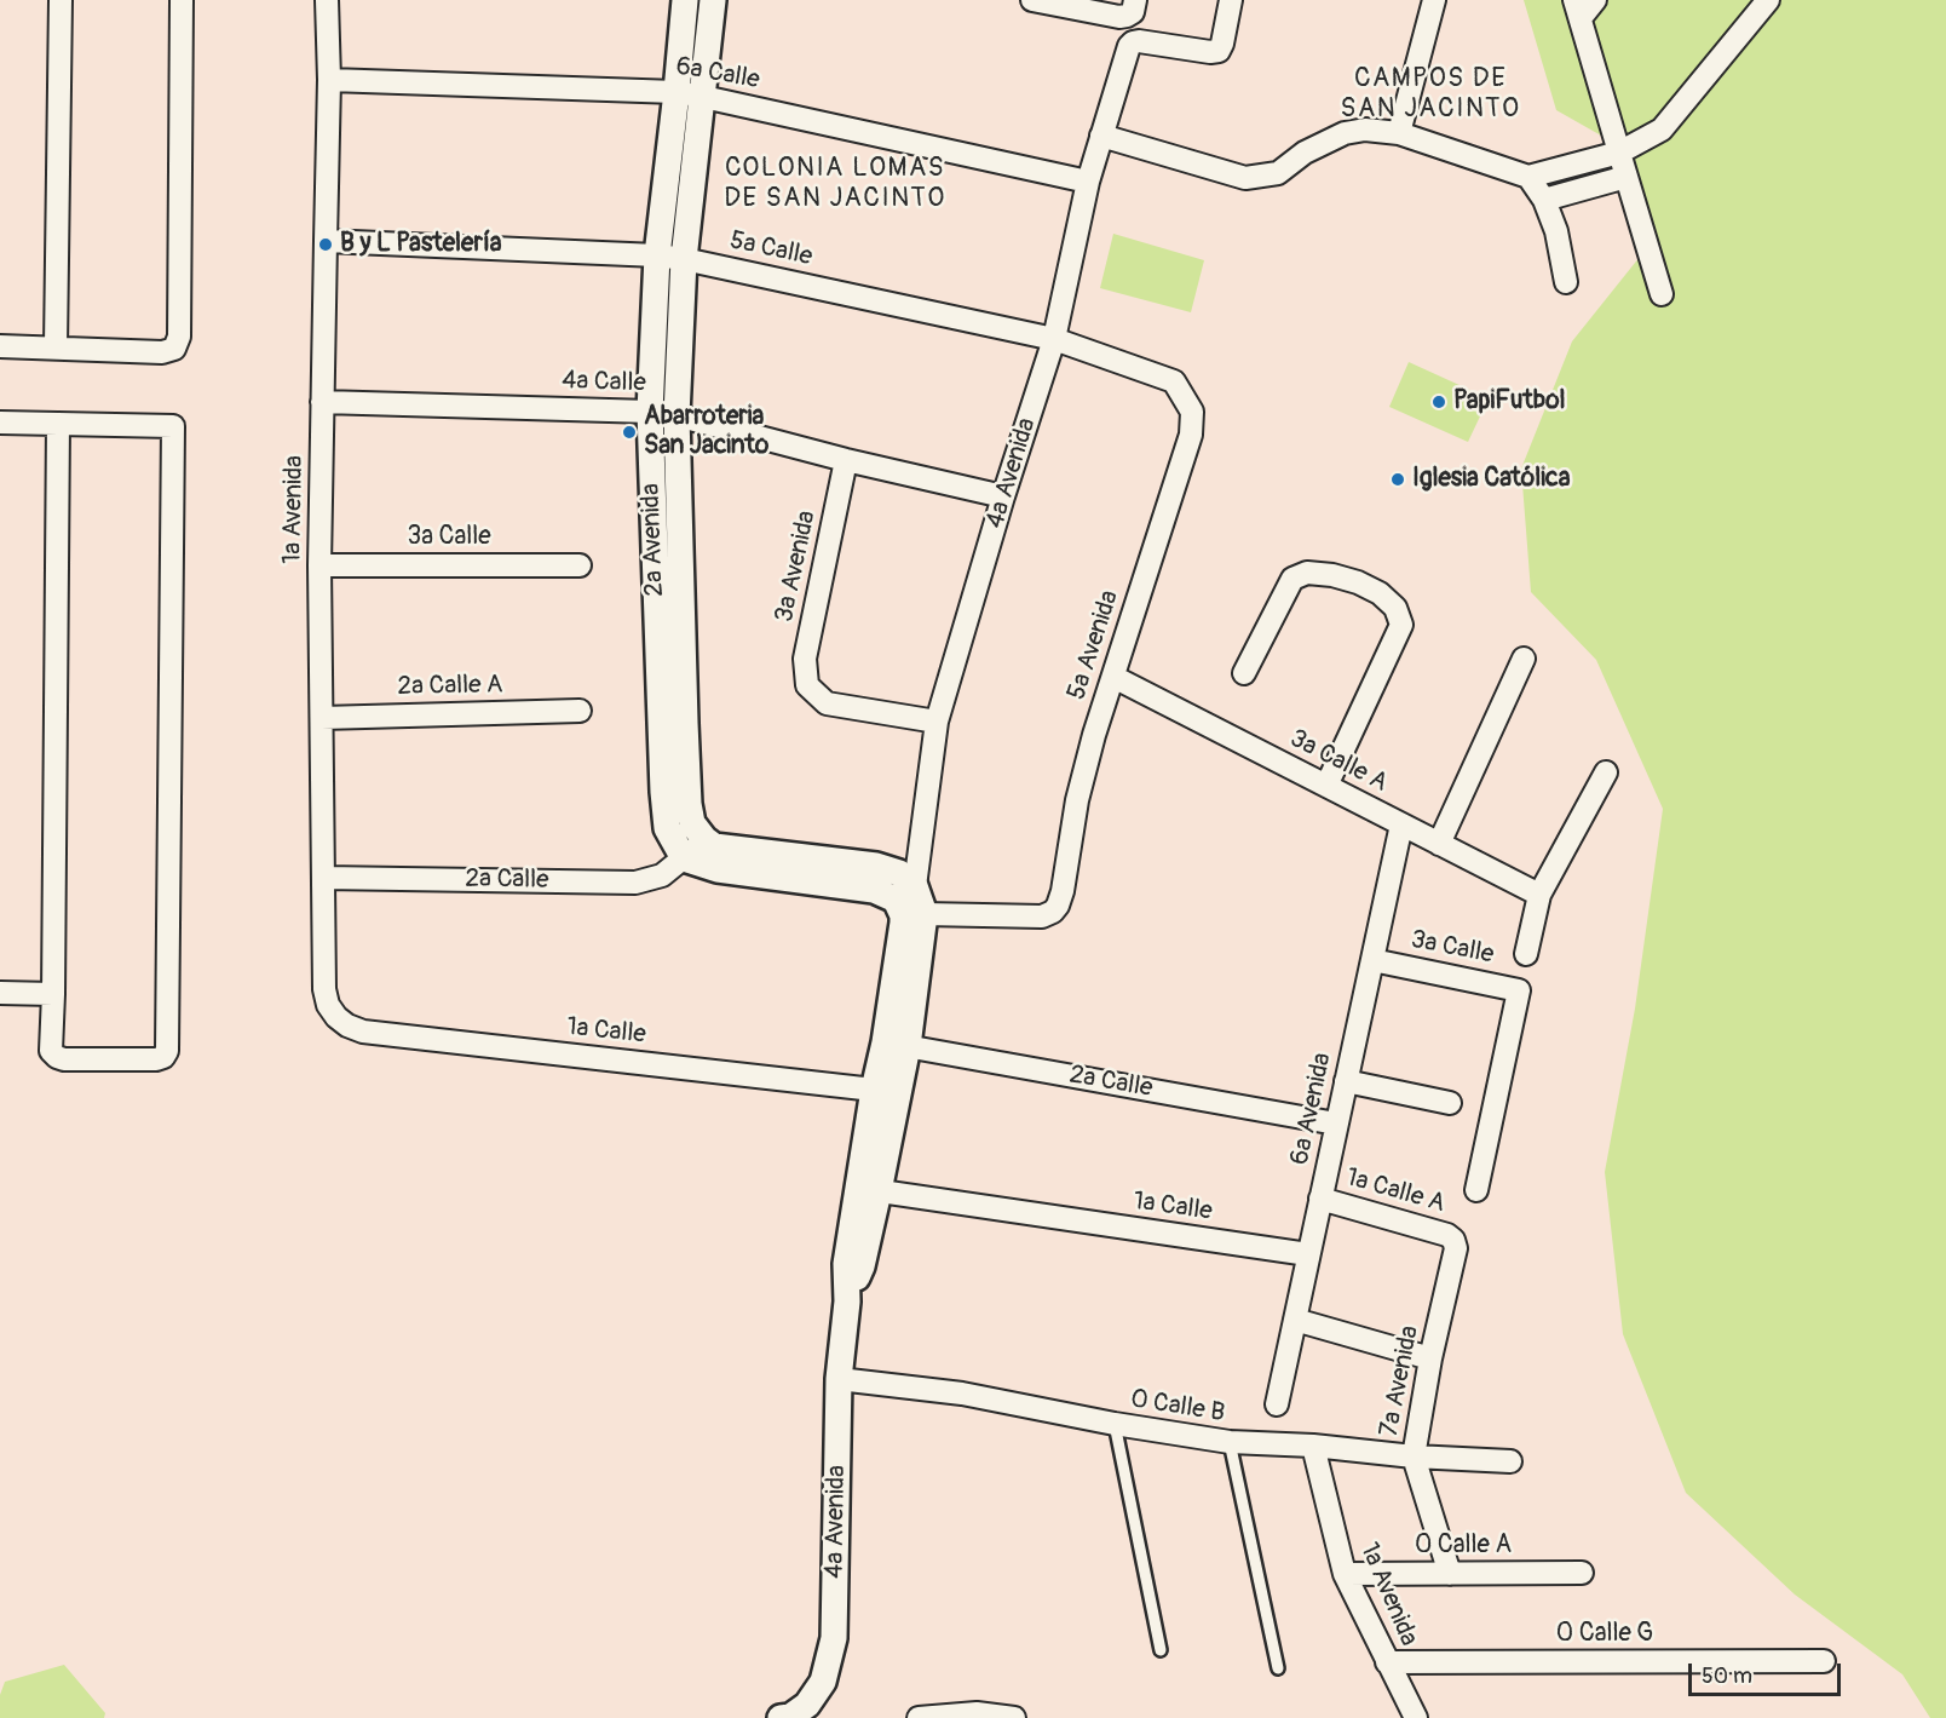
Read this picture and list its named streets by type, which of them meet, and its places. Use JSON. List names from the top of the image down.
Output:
{
  "streets": {
    "street": [
      "6a Calle",
      "5a Calle",
      "4a Calle",
      "4a Avenida",
      "1a Avenida",
      "3a Calle",
      "2a Avenida",
      "3a Avenida",
      "5a Avenida",
      "2a Calle A",
      "3a Calle A",
      "2a Calle",
      "1a Calle",
      "6a Avenida",
      "1a Calle A",
      "7a Avenida",
      "0 Calle B",
      "0 Calle A",
      "0 Calle G"
    ]
  },
  "crossings": [
    ["6a Calle", "4a Avenida"],
    ["6a Calle", "1a Avenida"],
    ["6a Calle", "2a Avenida"],
    ["5a Calle", "4a Avenida"],
    ["5a Calle", "1a Avenida"],
    ["5a Calle", "2a Avenida"],
    ["5a Calle", "5a Avenida"],
    ["4a Calle", "4a Avenida"],
    ["4a Calle", "1a Avenida"],
    ["4a Calle", "2a Avenida"],
    ["4a Calle", "3a Avenida"],
    ["4a Avenida", "3a Avenida"],
    ["4a Avenida", "5a Avenida"],
    ["4a Avenida", "2a Calle"],
    ["4a Avenida", "1a Calle"],
    ["4a Avenida", "0 Calle B"],
    ["1a Avenida", "3a Calle"],
    ["1a Avenida", "2a Calle A"],
    ["1a Avenida", "2a Calle"],
    ["1a Avenida", "1a Calle"],
    ["1a Avenida", "0 Calle B"],
    ["1a Avenida", "0 Calle A"],
    ["1a Avenida", "0 Calle G"],
    ["3a Calle", "6a Avenida"],
    ["2a Avenida", "2a Calle"],
    ["5a Avenida", "3a Calle A"],
    ["3a Calle A", "6a Avenida"],
    ["2a Calle", "6a Avenida"],
    ["1a Calle", "6a Avenida"],
    ["6a Avenida", "1a Calle A"],
    ["1a Calle A", "7a Avenida"],
    ["7a Avenida", "0 Calle B"],
    ["7a Avenida", "0 Calle A"]
  ],
  "districts": ["CAMPOS DE SAN JACINTO", "COLONIA LOMAS DE SAN JACINTO"],
  "places": [
    "B y L Pastelería",
    "PapiFutbol",
    "Abarroteria San Jacinto",
    "Iglesia Católica"
  ],
  "scale_bar": "50 m"
}
